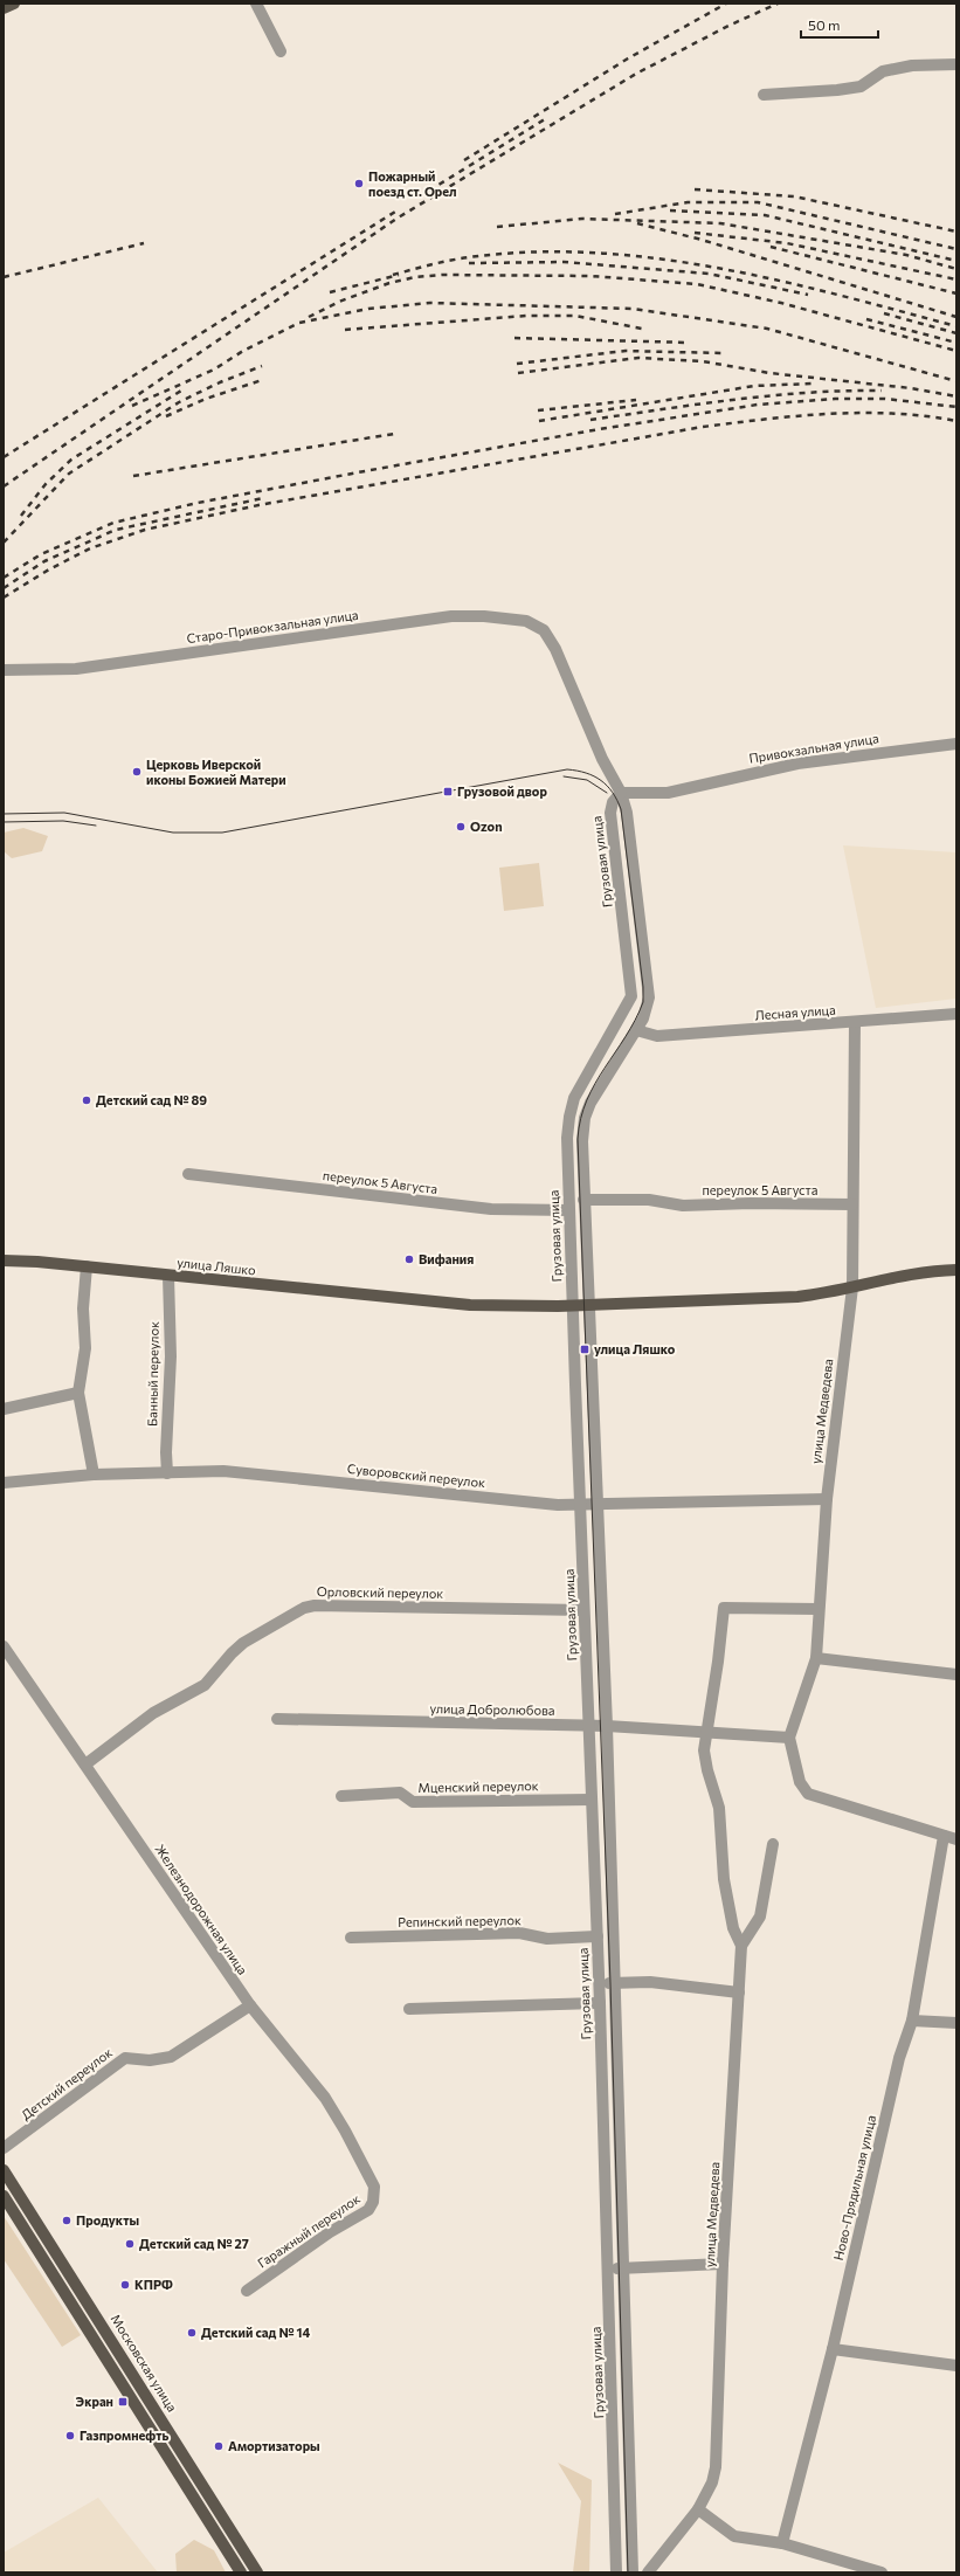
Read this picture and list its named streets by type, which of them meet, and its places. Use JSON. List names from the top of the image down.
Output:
{
  "streets": {
    "main road": ["улица Ляшко", "Московская улица"],
    "street": [
      "Старо-Привокзальная улица",
      "Привокзальная улица",
      "Грузовая улица",
      "Лесная улица",
      "переулок 5 Августа",
      "Банный переулок",
      "улица Медведева",
      "Суворовский переулок",
      "Орловский переулок",
      "улица Добролюбова",
      "Мценский переулок",
      "Железнодорожная улица",
      "Репинский переулок",
      "Детский переулок",
      "Ново-Прядильная улица",
      "Гаражный переулок"
    ]
  },
  "crossings": [
    ["Старо-Привокзальная улица", "Привокзальная улица"],
    ["Старо-Привокзальная улица", "Грузовая улица"],
    ["Привокзальная улица", "Грузовая улица"],
    ["Грузовая улица", "переулок 5 Августа"],
    ["Грузовая улица", "улица Ляшко"],
    ["Грузовая улица", "Суворовский переулок"],
    ["Грузовая улица", "Орловский переулок"],
    ["Грузовая улица", "улица Добролюбова"],
    ["Грузовая улица", "Мценский переулок"],
    ["Грузовая улица", "Репинский переулок"],
    ["Лесная улица", "улица Медведева"],
    ["переулок 5 Августа", "улица Медведева"],
    ["улица Ляшко", "Банный переулок"],
    ["улица Ляшко", "улица Медведева"],
    ["Банный переулок", "Суворовский переулок"],
    ["улица Медведева", "Суворовский переулок"],
    ["улица Медведева", "улица Добролюбова"],
    ["Орловский переулок", "Железнодорожная улица"],
    ["Железнодорожная улица", "Детский переулок"],
    ["Железнодорожная улица", "Гаражный переулок"]
  ],
  "places": {
    "other": [
      "Пожарный поезд ст. Орел",
      "Церковь Иверской иконы Божией Матери",
      "Ozon",
      "Детский сад № 89",
      "Вифания",
      "Продукты",
      "Детский сад № 27",
      "КПРФ",
      "Детский сад № 14",
      "Газпромнефть",
      "Амортизаторы"
    ],
    "transit": ["Грузовой двор", "улица Ляшко", "Экран"]
  },
  "scale_bar": "50 m"
}
